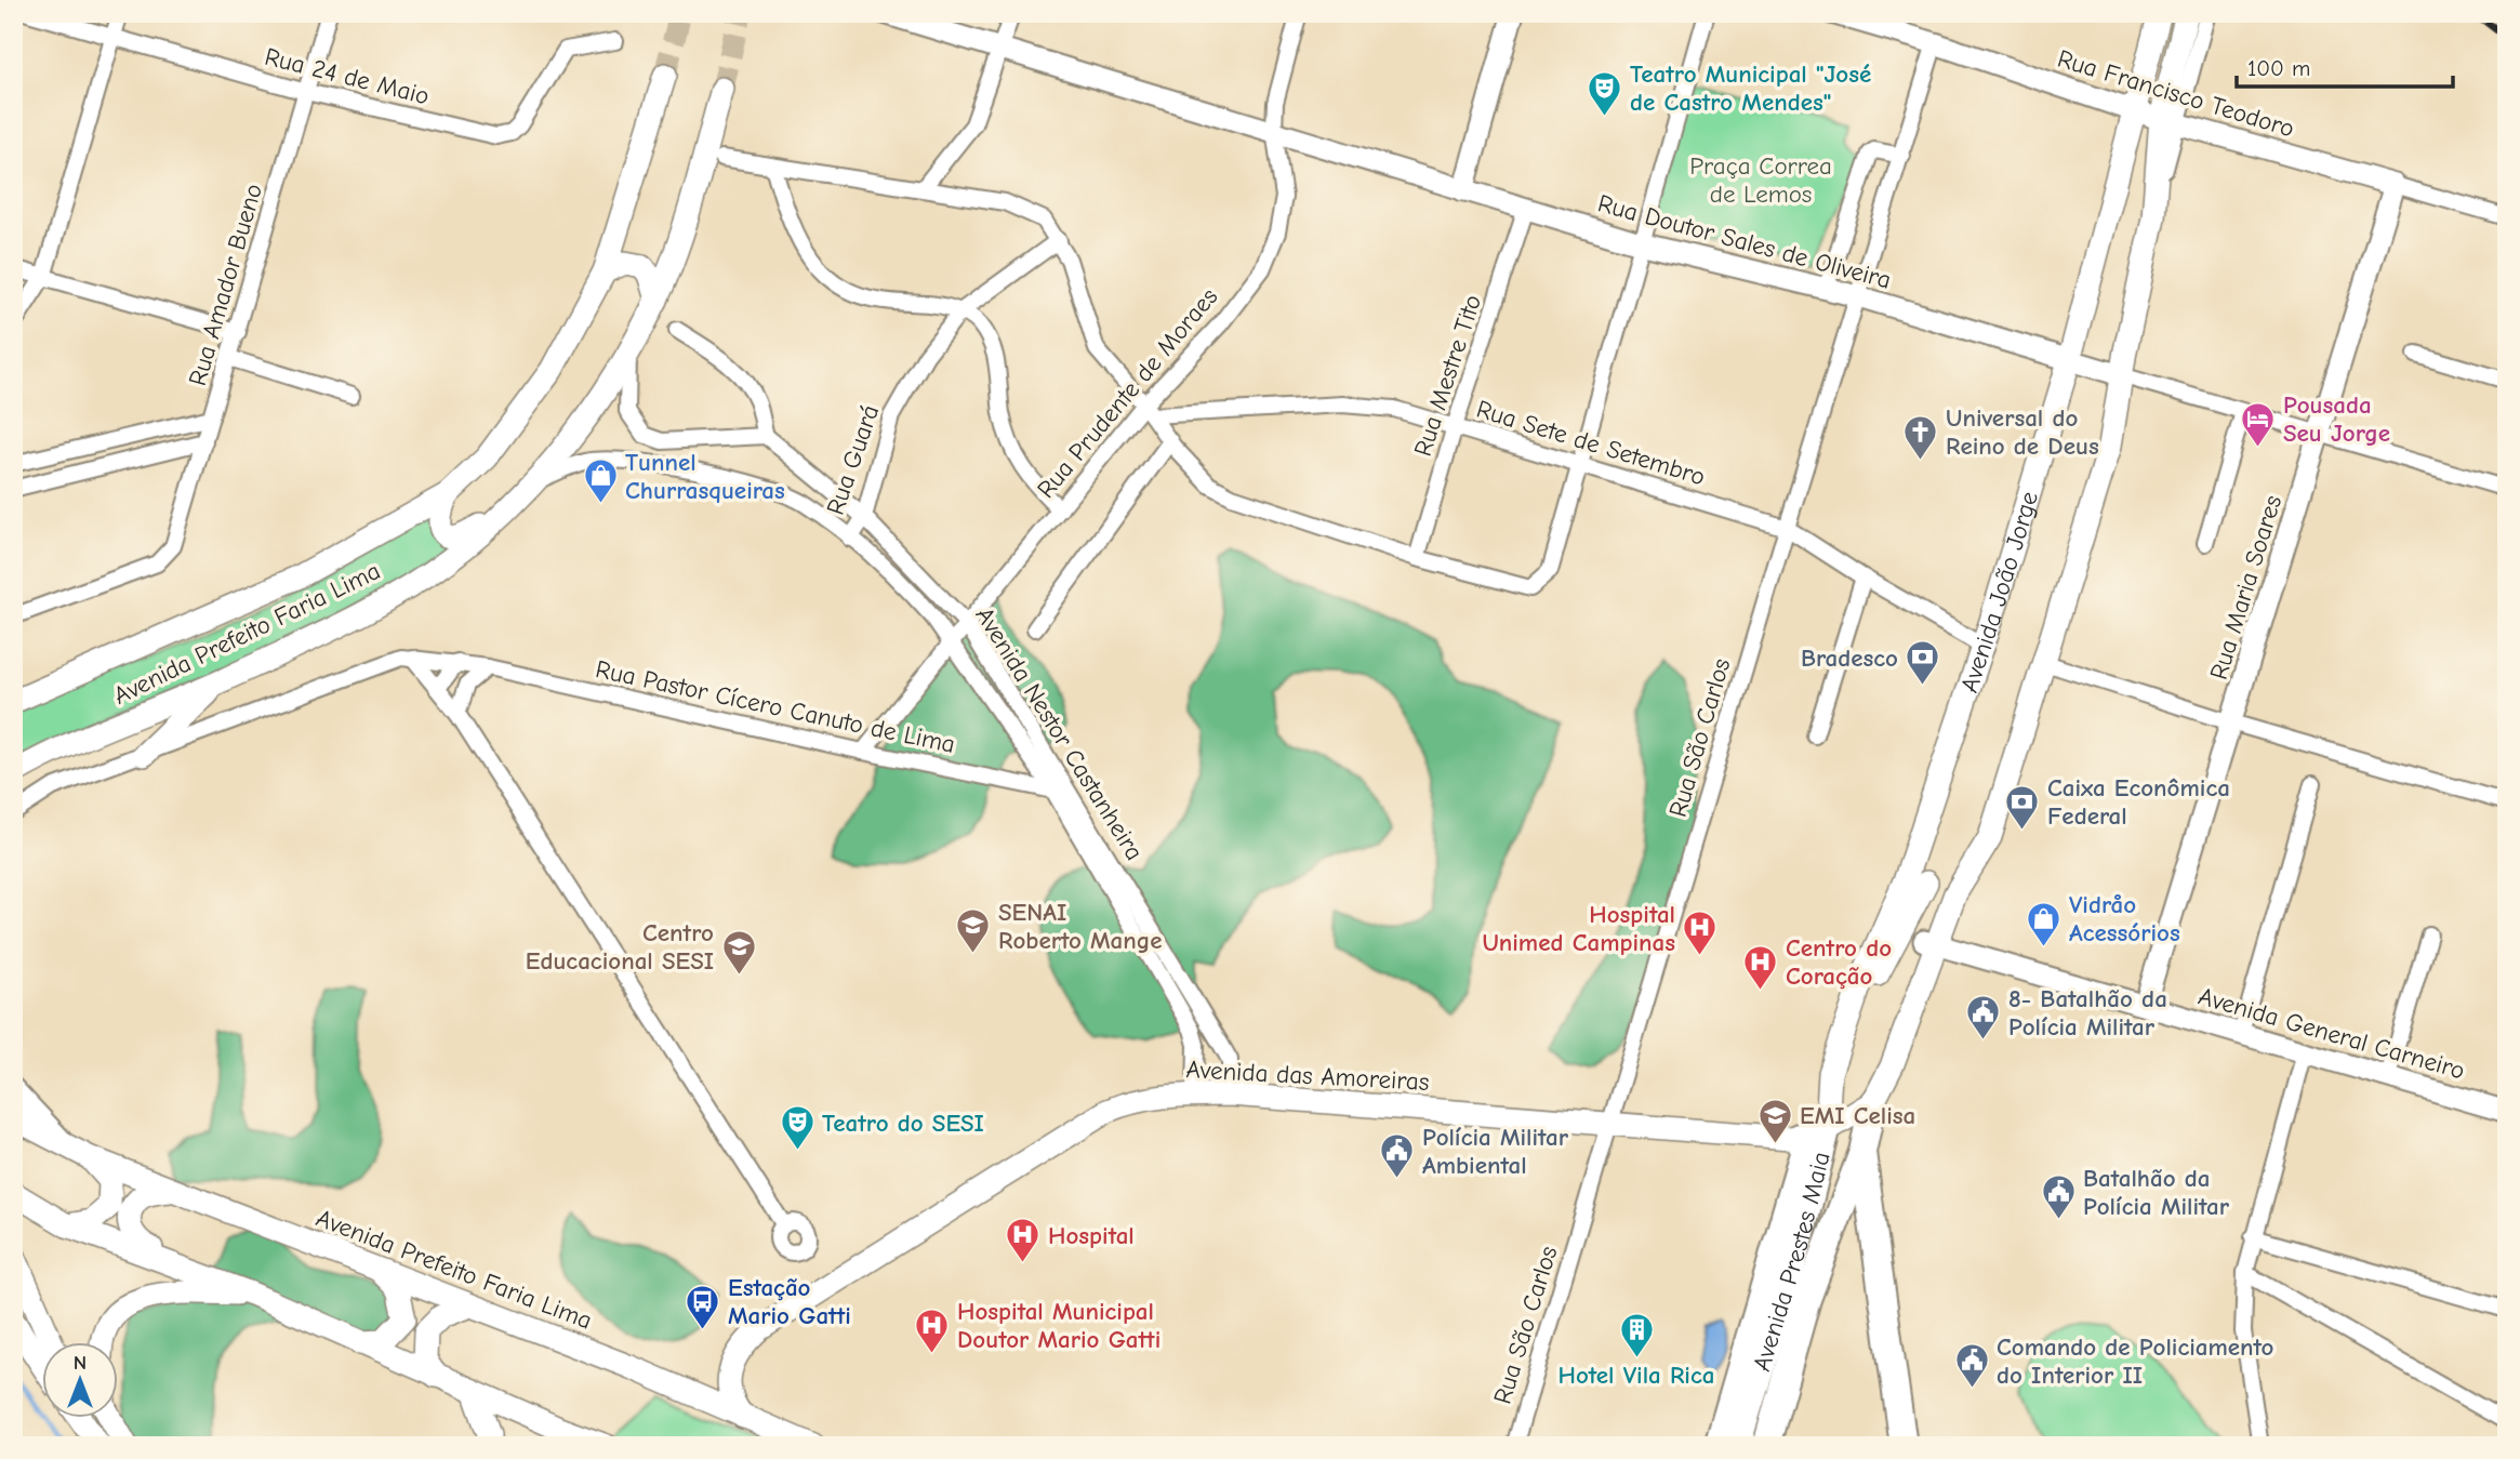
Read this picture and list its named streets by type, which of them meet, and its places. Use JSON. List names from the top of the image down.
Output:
{
  "streets": {
    "highway": ["Avenida Prestes Maia"],
    "main road": [
      "Rua Francisco Teodoro",
      "Rua Doutor Sales de Oliveira",
      "Rua Maria Soares",
      "Avenida João Jorge",
      "Avenida Prefeito Faria Lima",
      "Avenida General Carneiro",
      "Avenida das Amoreiras"
    ],
    "street": [
      "Rua 24 de Maio",
      "Rua Amador Bueno",
      "Rua Mestre Tito",
      "Rua Prudente de Moraes",
      "Rua Sete de Setembro",
      "Rua Guará",
      "Rua Pastor Cícero Canuto de Lima",
      "Avenida Nestor Castanheira",
      "Rua São Carlos"
    ]
  },
  "crossings": [
    ["Rua 24 de Maio", "Rua Amador Bueno"],
    ["Rua Francisco Teodoro", "Rua Maria Soares"],
    ["Rua Francisco Teodoro", "Avenida João Jorge"],
    ["Rua Francisco Teodoro", "Rua São Carlos"],
    ["Rua Doutor Sales de Oliveira", "Rua Mestre Tito"],
    ["Rua Doutor Sales de Oliveira", "Rua Prudente de Moraes"],
    ["Rua Doutor Sales de Oliveira", "Rua Maria Soares"],
    ["Rua Doutor Sales de Oliveira", "Avenida João Jorge"],
    ["Rua Doutor Sales de Oliveira", "Rua São Carlos"],
    ["Rua Mestre Tito", "Rua Sete de Setembro"],
    ["Rua Prudente de Moraes", "Rua Sete de Setembro"],
    ["Rua Prudente de Moraes", "Rua Pastor Cícero Canuto de Lima"],
    ["Rua Prudente de Moraes", "Avenida Nestor Castanheira"],
    ["Rua Sete de Setembro", "Avenida João Jorge"],
    ["Rua Sete de Setembro", "Rua São Carlos"],
    ["Rua Guará", "Avenida Nestor Castanheira"],
    ["Rua Maria Soares", "Avenida General Carneiro"],
    ["Avenida João Jorge", "Avenida Prestes Maia"],
    ["Avenida Prefeito Faria Lima", "Avenida Nestor Castanheira"],
    ["Avenida Prefeito Faria Lima", "Avenida das Amoreiras"],
    ["Rua Pastor Cícero Canuto de Lima", "Avenida Nestor Castanheira"],
    ["Avenida Nestor Castanheira", "Avenida das Amoreiras"],
    ["Rua São Carlos", "Avenida das Amoreiras"]
  ],
  "parks": ["Praça Correa de Lemos"],
  "places": {
    "theatre": ["Teatro Municipal \"José de Castro Mendes\"", "Teatro do SESI"],
    "hotel": ["Pousada Seu Jorge"],
    "church": ["Universal do Reino de Deus"],
    "shop": ["Tunnel Churrasqueiras", "Vidråo Acessórios"],
    "bank": ["Bradesco", "Caixa Econômica Federal"],
    "school or university": ["SENAI Roberto Mange", "Centro Educacional SESI", "EMI Celisa"],
    "hospital": [
      "Hospital Unimed Campinas",
      "Centro do Coração",
      "Hospital",
      "Hospital Municipal Doutor Mario Gatti"
    ],
    "public building": [
      "8- Batalhão da Polícia Militar",
      "Polícia Militar Ambiental",
      "Batalhão da Polícia Militar",
      "Comando de Policiamento do Interior II"
    ],
    "bus stop": ["Estação Mario Gatti"],
    "building": ["Hotel Vila Rica"]
  },
  "scale_bar": "100 m",
  "north": "top"
}
